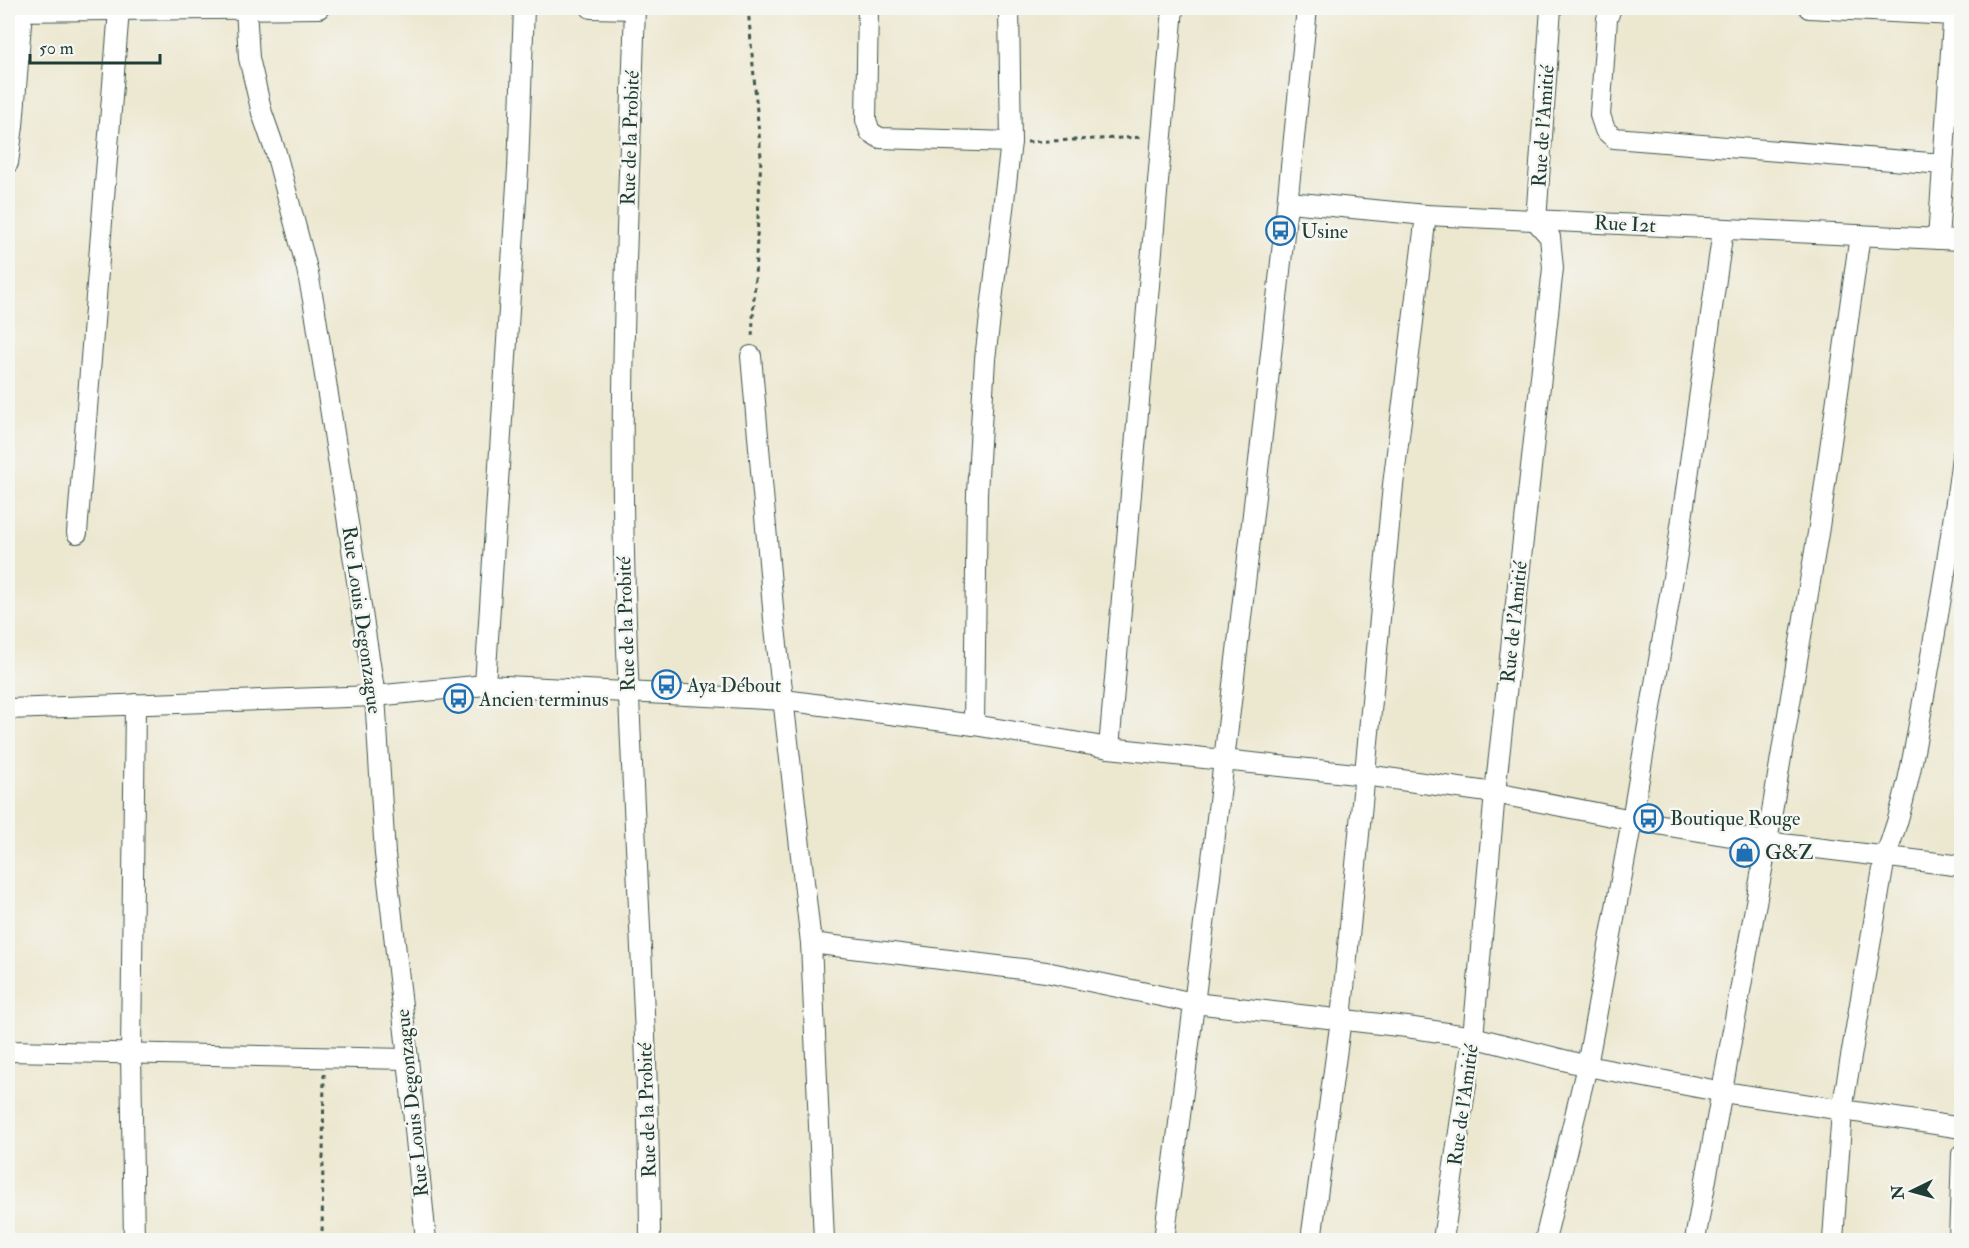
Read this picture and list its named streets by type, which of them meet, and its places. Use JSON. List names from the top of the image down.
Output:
{
  "streets": {
    "street": [
      "Rue de l'Amitié",
      "Rue de la Probité",
      "Rue I2t",
      "Rue Louis Degonzague"
    ]
  },
  "crossings": [
    ["Rue de l'Amitié", "Rue I2t"]
  ],
  "places": {
    "bus stop": [
      "Usine",
      "Aya Débout",
      "Ancien terminus",
      "Boutique Rouge"
    ],
    "shop": ["G&Z"]
  },
  "scale_bar": "50 m",
  "north": "left"
}
